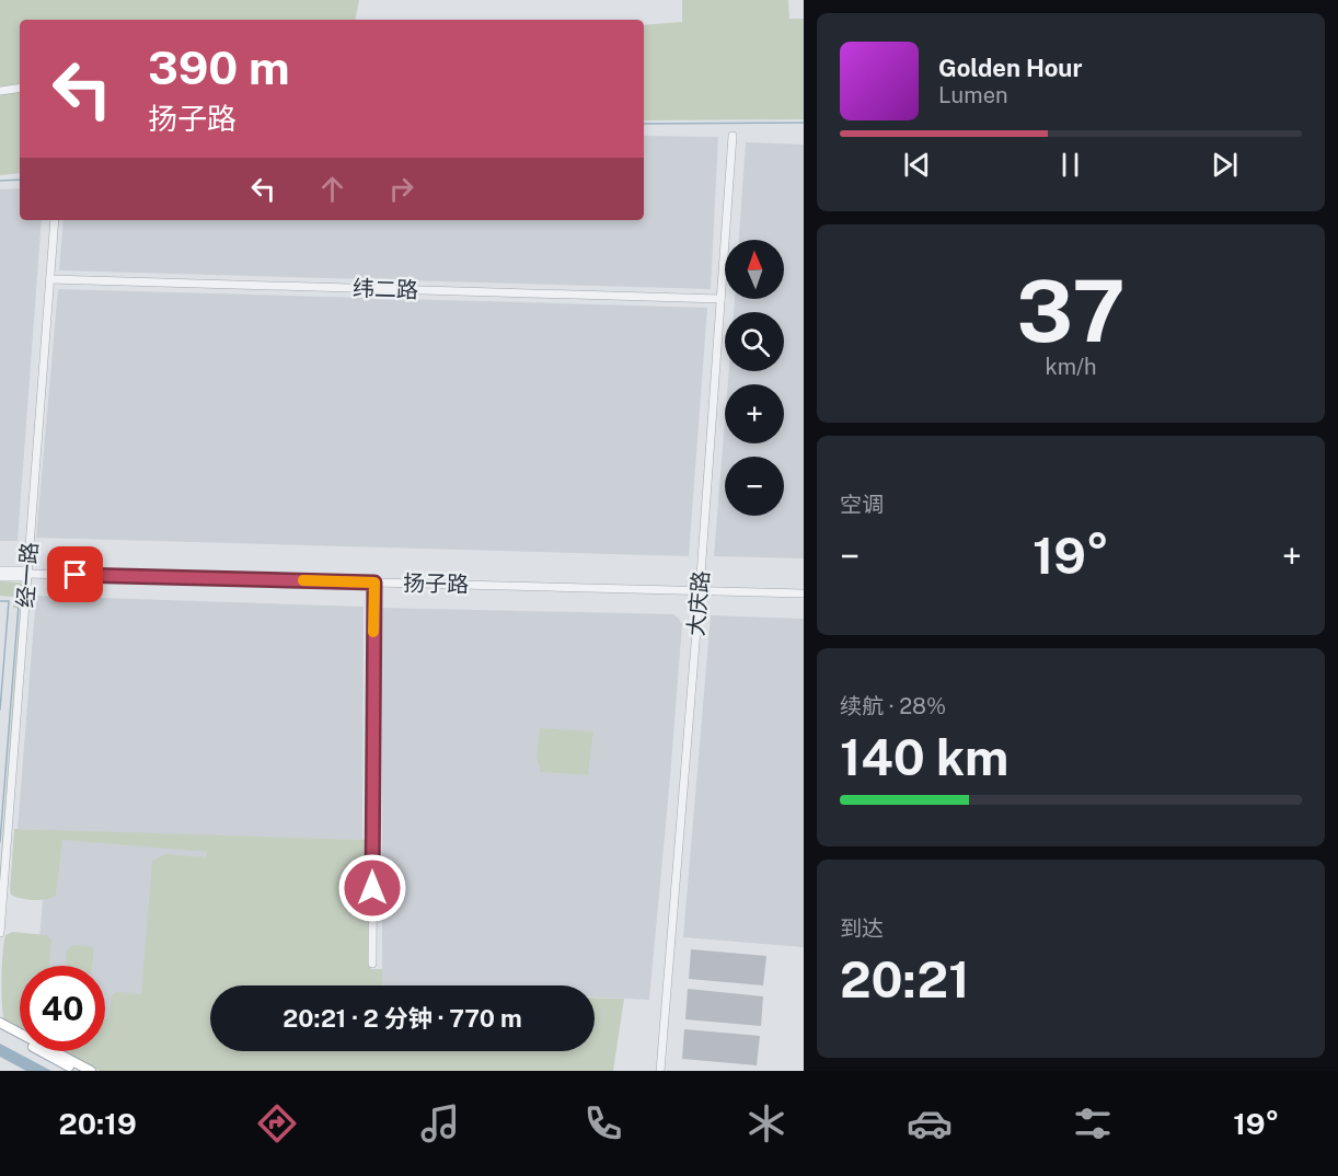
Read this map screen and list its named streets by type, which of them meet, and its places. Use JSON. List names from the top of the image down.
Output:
{
  "streets": {
    "street": [
      "纬二路",
      "经一路",
      "扬子路",
      "大庆路"
    ]
  },
  "crossings": [
    ["纬二路", "经一路"],
    ["纬二路", "大庆路"],
    ["经一路", "扬子路"],
    ["扬子路", "大庆路"]
  ],
  "north": "top",
  "page": {
    "turn": ["390 m", "扬子路"],
    "song": ["Golden Hour", "Lumen"],
    "tile": [
      ["37", "km/h"],
      "空调",
      ["续航 · 28%", "140 km"],
      ["到达", "20:21"]
    ],
    "map_buttons": ["+", "−"],
    "heat": ["−", "19°", "+"],
    "limit": "40",
    "trip": "20:21 · 2 分钟 · 770 m",
    "tabs": ["20:19", "19°"]
  }
}
